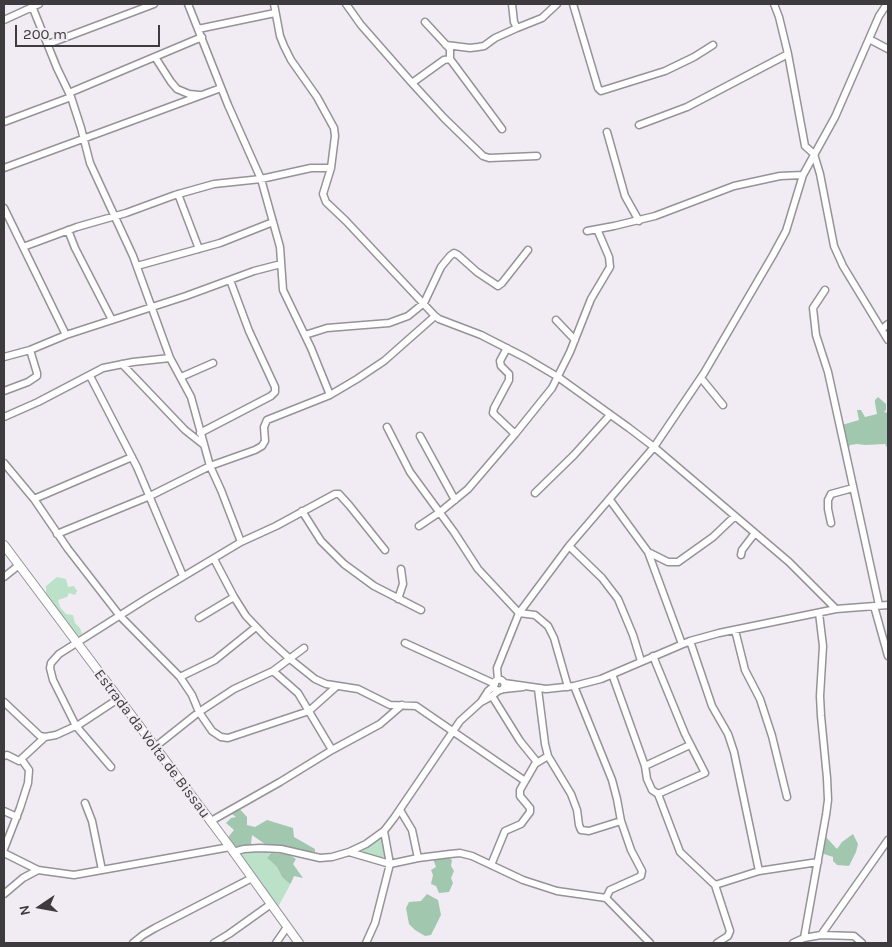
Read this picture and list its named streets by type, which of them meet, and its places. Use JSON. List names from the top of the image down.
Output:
{
  "streets": {
    "main road": ["Estrada da Volta de Bissau"]
  },
  "scale_bar": "200 m",
  "north": "left"
}
